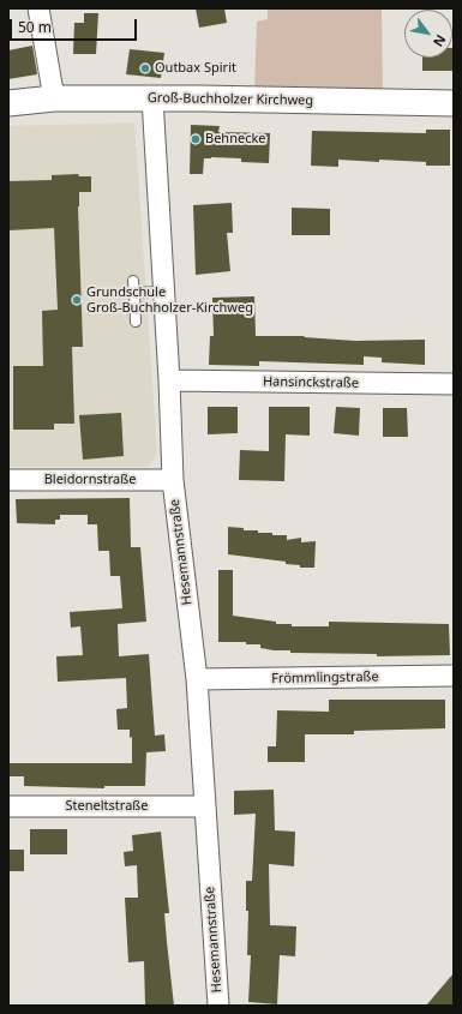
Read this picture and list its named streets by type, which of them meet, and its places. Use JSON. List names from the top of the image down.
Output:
{
  "streets": {
    "street": [
      "Groß-Buchholzer Kirchweg",
      "Hansinckstraße",
      "Bleidornstraße",
      "Hesemannstraße",
      "Frömmlingstraße",
      "Steneltstraße"
    ]
  },
  "crossings": [
    ["Groß-Buchholzer Kirchweg", "Hesemannstraße"],
    ["Hansinckstraße", "Hesemannstraße"],
    ["Bleidornstraße", "Hesemannstraße"],
    ["Hesemannstraße", "Frömmlingstraße"],
    ["Hesemannstraße", "Steneltstraße"]
  ],
  "places": ["Outbax Spirit", "Behnecke", "Grundschule Groß-Buchholzer-Kirchweg"],
  "scale_bar": "50 m",
  "north": "bottom right"
}
